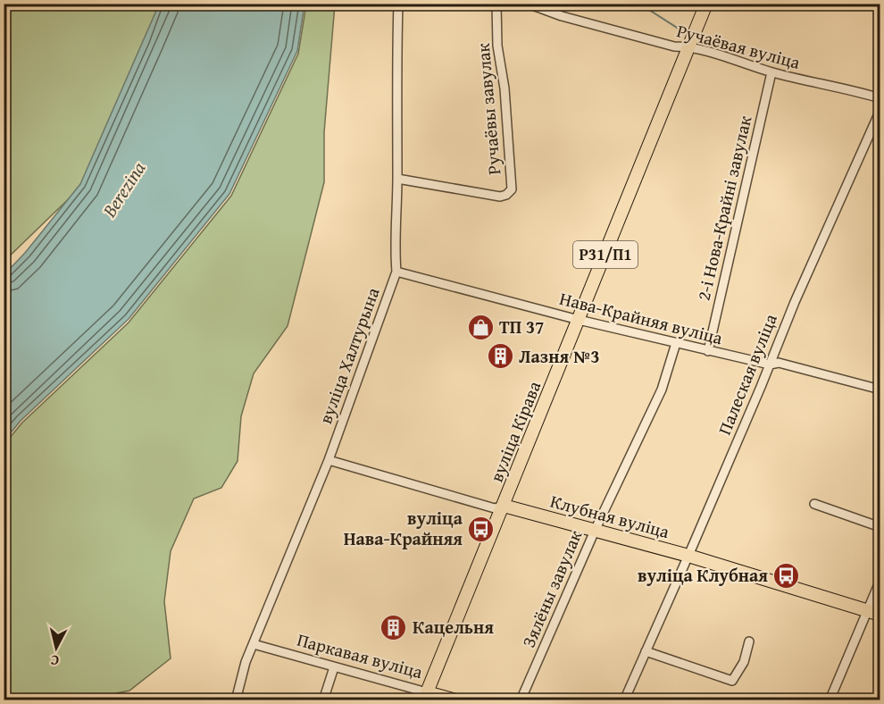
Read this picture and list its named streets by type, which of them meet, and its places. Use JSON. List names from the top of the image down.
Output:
{
  "streets": {
    "main road": [
      "Р31/П1",
      "вуліца Кірава",
      "Клубная вуліца",
      "Паркавая вуліца"
    ],
    "street": [
      "Ручаёвая вуліца",
      "Ручаёвы завулак",
      "2-і Нова-Крайні завулак",
      "Нава-Крайняя вуліца",
      "вуліца Халтурына",
      "Палеская вуліца",
      "Зялёны завулак"
    ]
  },
  "crossings": [
    ["Ручаёвая вуліца", "2-і Нова-Крайні завулак"],
    ["Ручаёвая вуліца", "вуліца Кірава"],
    ["Ручаёвы завулак", "вуліца Халтурына"],
    ["2-і Нова-Крайні завулак", "Нава-Крайняя вуліца"],
    ["Нава-Крайняя вуліца", "вуліца Халтурына"],
    ["Нава-Крайняя вуліца", "Палеская вуліца"],
    ["Нава-Крайняя вуліца", "вуліца Кірава"],
    ["Нава-Крайняя вуліца", "Зялёны завулак"],
    ["вуліца Халтурына", "Клубная вуліца"],
    ["вуліца Халтурына", "Паркавая вуліца"],
    ["Палеская вуліца", "Клубная вуліца"],
    ["вуліца Кірава", "Клубная вуліца"],
    ["вуліца Кірава", "Паркавая вуліца"],
    ["Клубная вуліца", "Зялёны завулак"]
  ],
  "water": ["Berezina"],
  "places": {
    "shop": ["ТП 37"],
    "building": ["Лазня №3", "Кацельня"],
    "bus stop": ["вуліца Нава-Крайняя", "вуліца Клубная"]
  },
  "north": "bottom"
}
